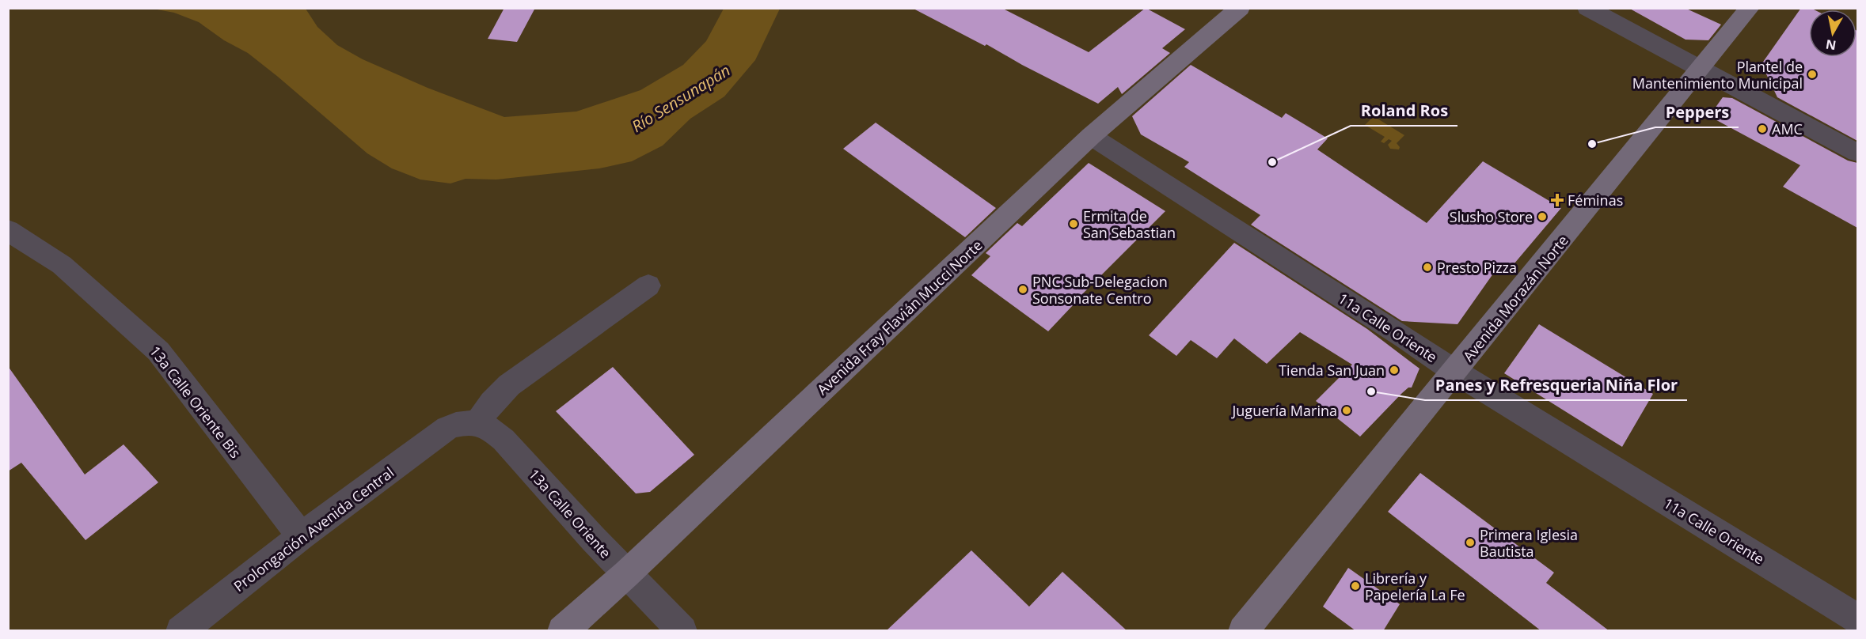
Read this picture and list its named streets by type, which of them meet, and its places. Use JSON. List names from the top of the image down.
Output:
{
  "streets": {
    "main road": ["Avenida Morazán Norte", "Avenida Fray Flavián Mucci Norte"],
    "street": [
      "11a Calle Oriente",
      "13a Calle Oriente Bis",
      "13a Calle Oriente",
      "Prolongación Avenida Central"
    ]
  },
  "crossings": [
    ["Avenida Morazán Norte", "11a Calle Oriente"],
    ["Avenida Fray Flavián Mucci Norte", "11a Calle Oriente"],
    ["Avenida Fray Flavián Mucci Norte", "13a Calle Oriente"],
    ["13a Calle Oriente Bis", "Prolongación Avenida Central"],
    ["13a Calle Oriente", "Prolongación Avenida Central"]
  ],
  "water": ["Río Sensunapán"],
  "places": {
    "other": [
      "Plantel de Mantenimiento Municipal",
      "AMC",
      "Peppers",
      "Roland Ros",
      "Slusho Store",
      "Ermita de San Sebastian",
      "Presto Pizza",
      "PNC Sub-Delegacion Sonsonate Centro",
      "Tienda San Juan",
      "Panes y Refresqueria Niña Flor",
      "Juguería Marina",
      "Primera Iglesia Bautista",
      "Librería y Papelería La Fe"
    ],
    "health": ["Féminas"]
  },
  "north": "bottom"
}
